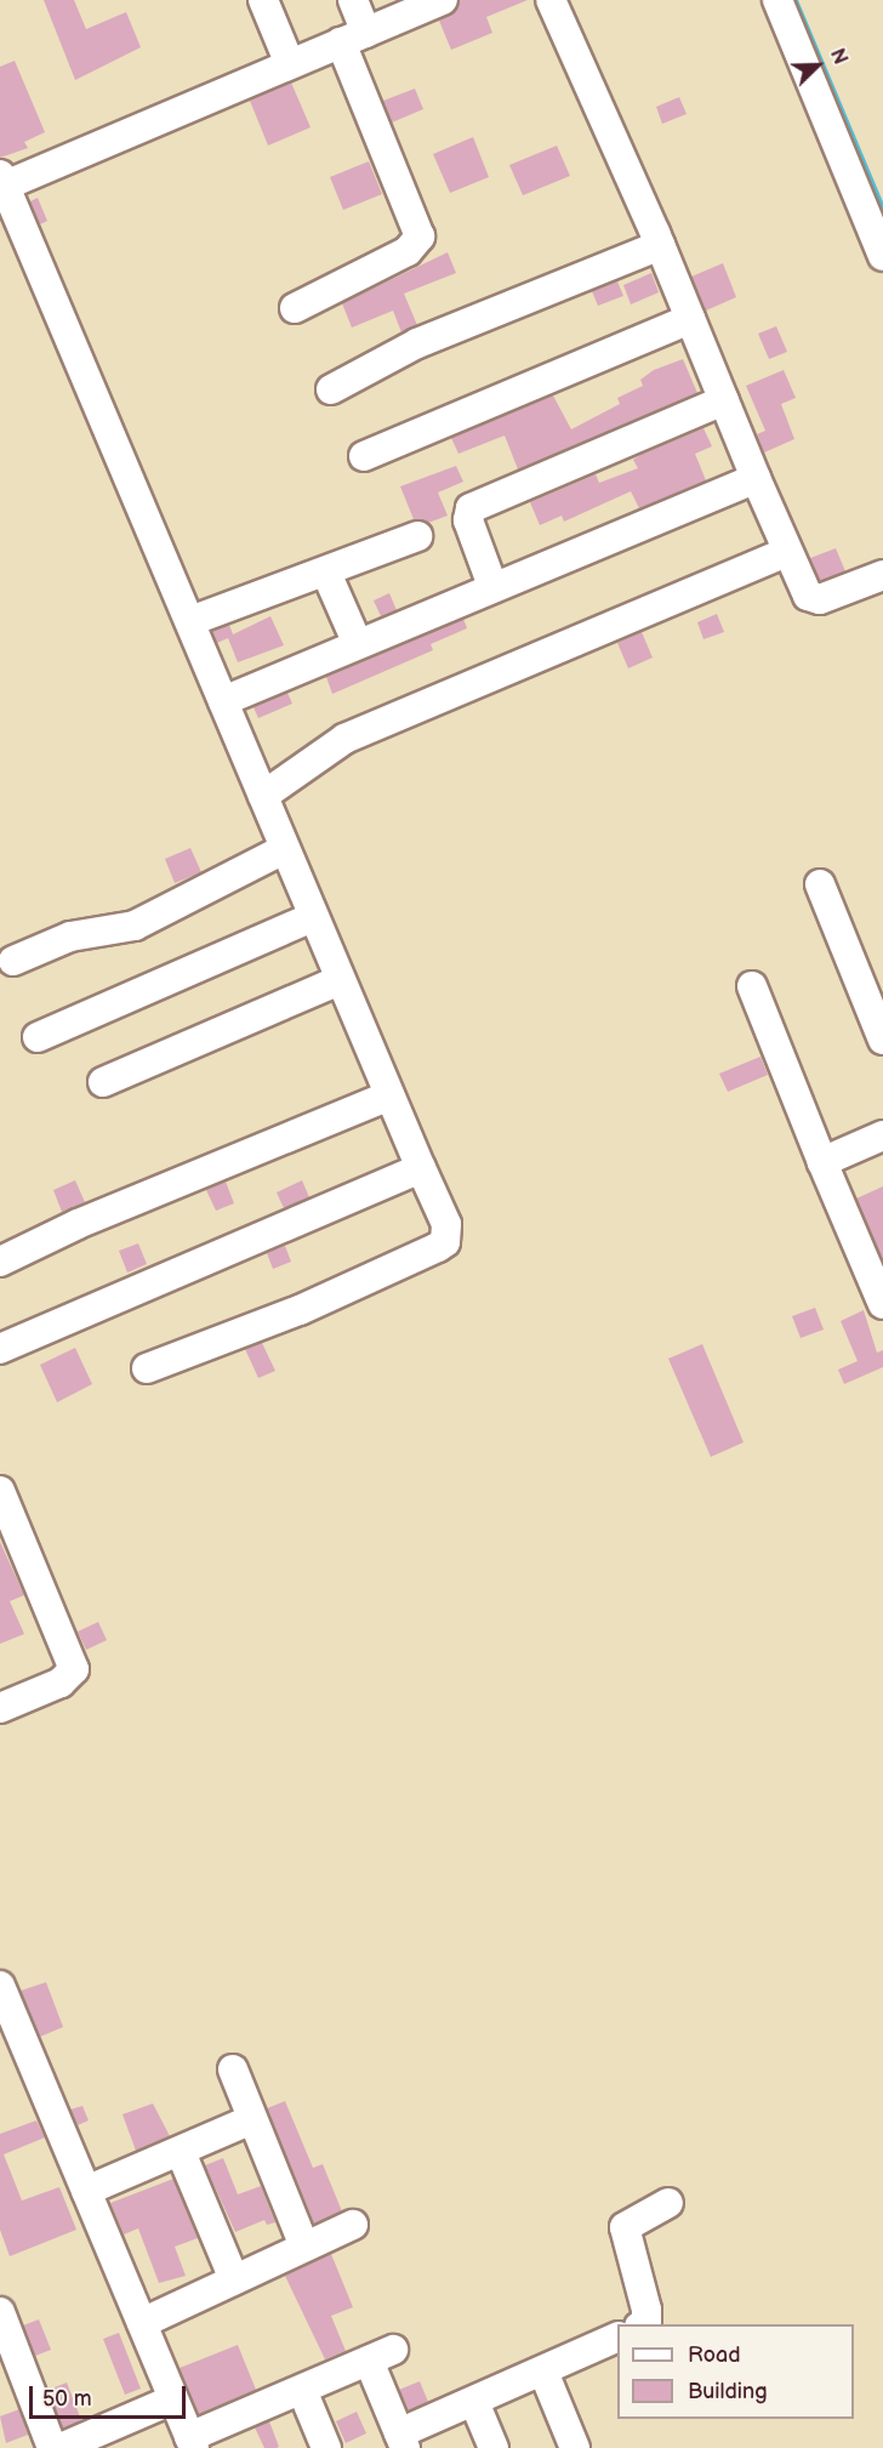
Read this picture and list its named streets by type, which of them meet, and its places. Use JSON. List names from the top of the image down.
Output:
{
  "legend": ["Road", "Building"],
  "scale_bar": "50 m",
  "north": "top right"
}
